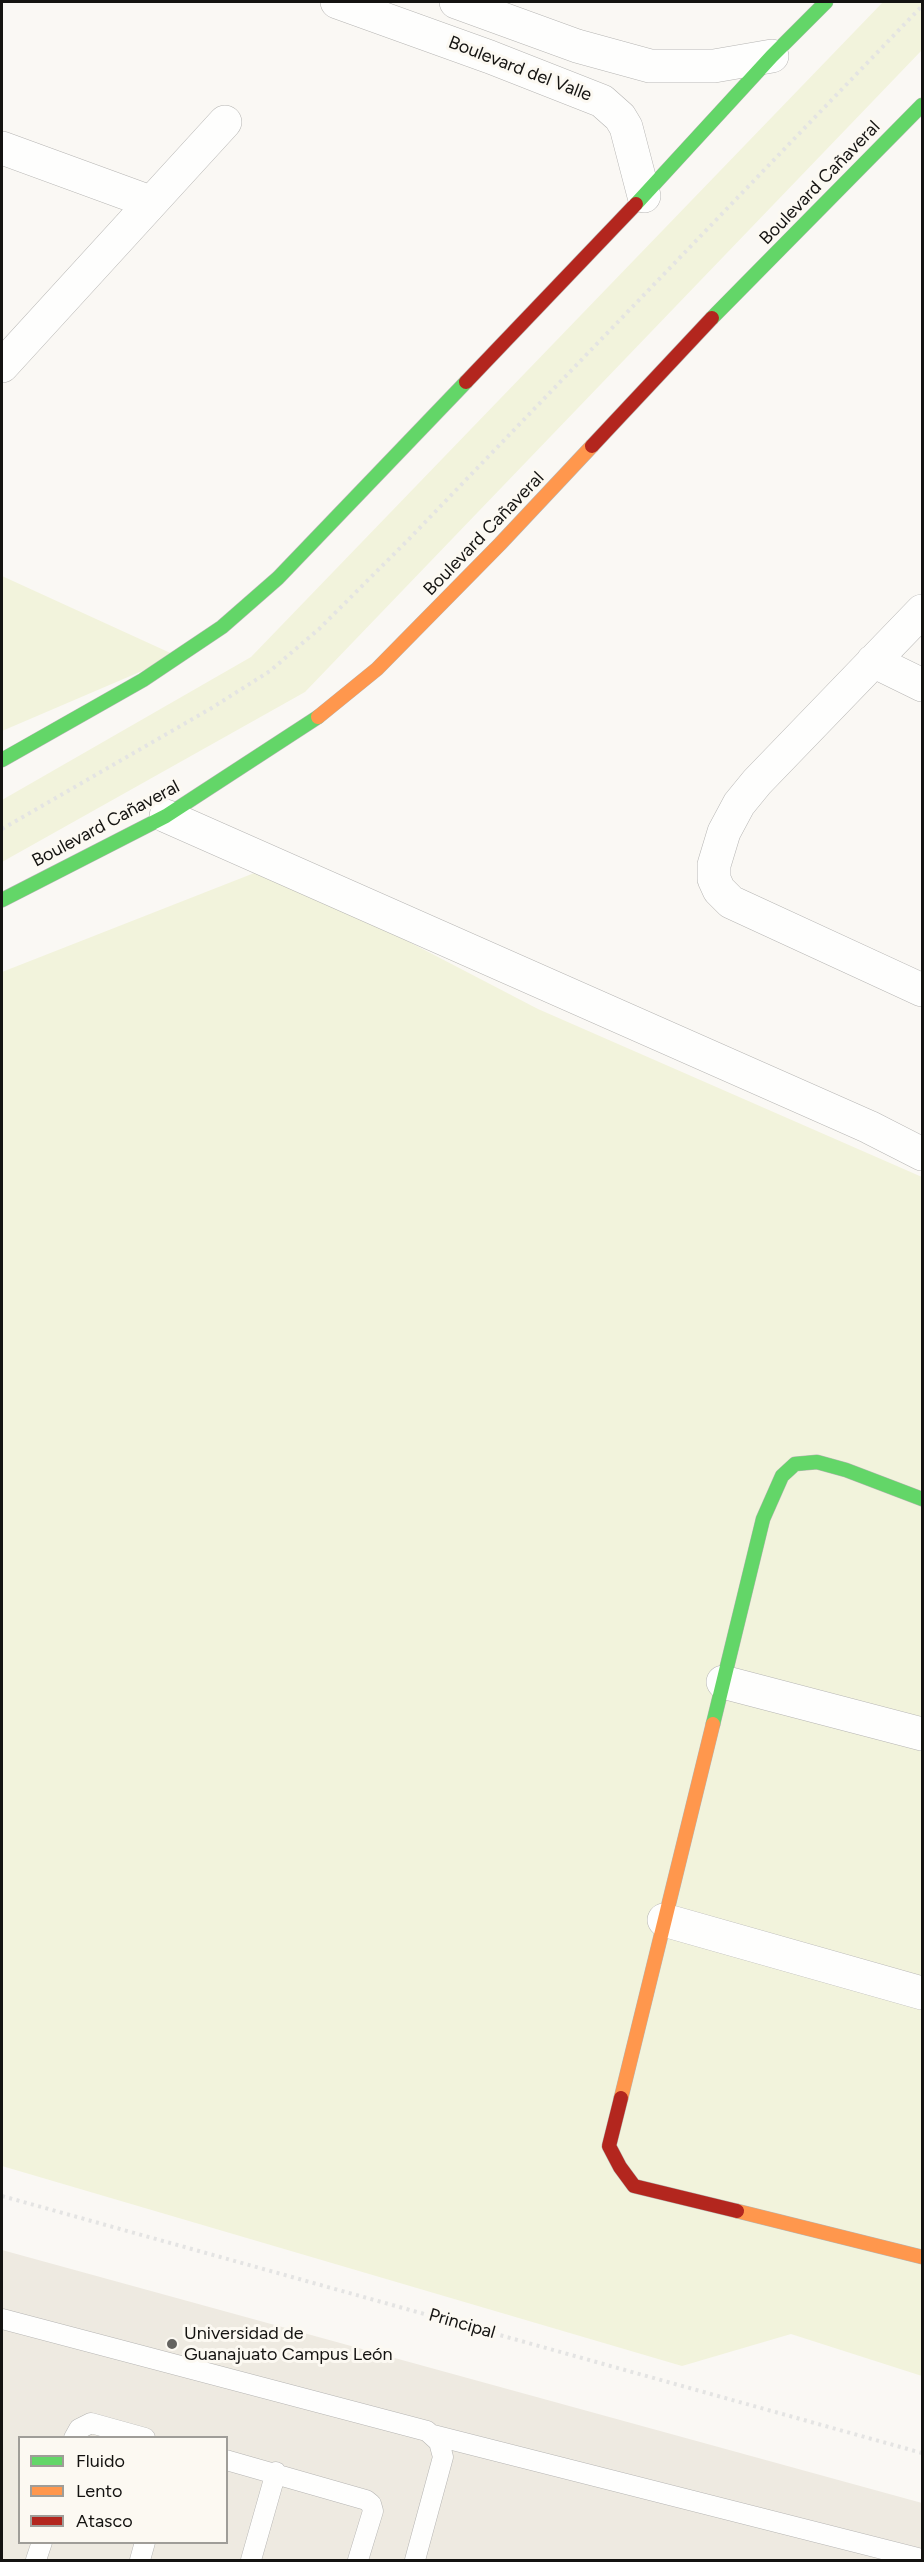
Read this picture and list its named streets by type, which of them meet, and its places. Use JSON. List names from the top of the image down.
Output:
{
  "streets": {
    "street": ["Boulevard del Valle", "Boulevard Cañaveral"],
    "path": ["Principal"]
  },
  "places": ["Universidad de Guanajuato Campus León"],
  "legend": ["Fluido", "Lento", "Atasco"]
}
